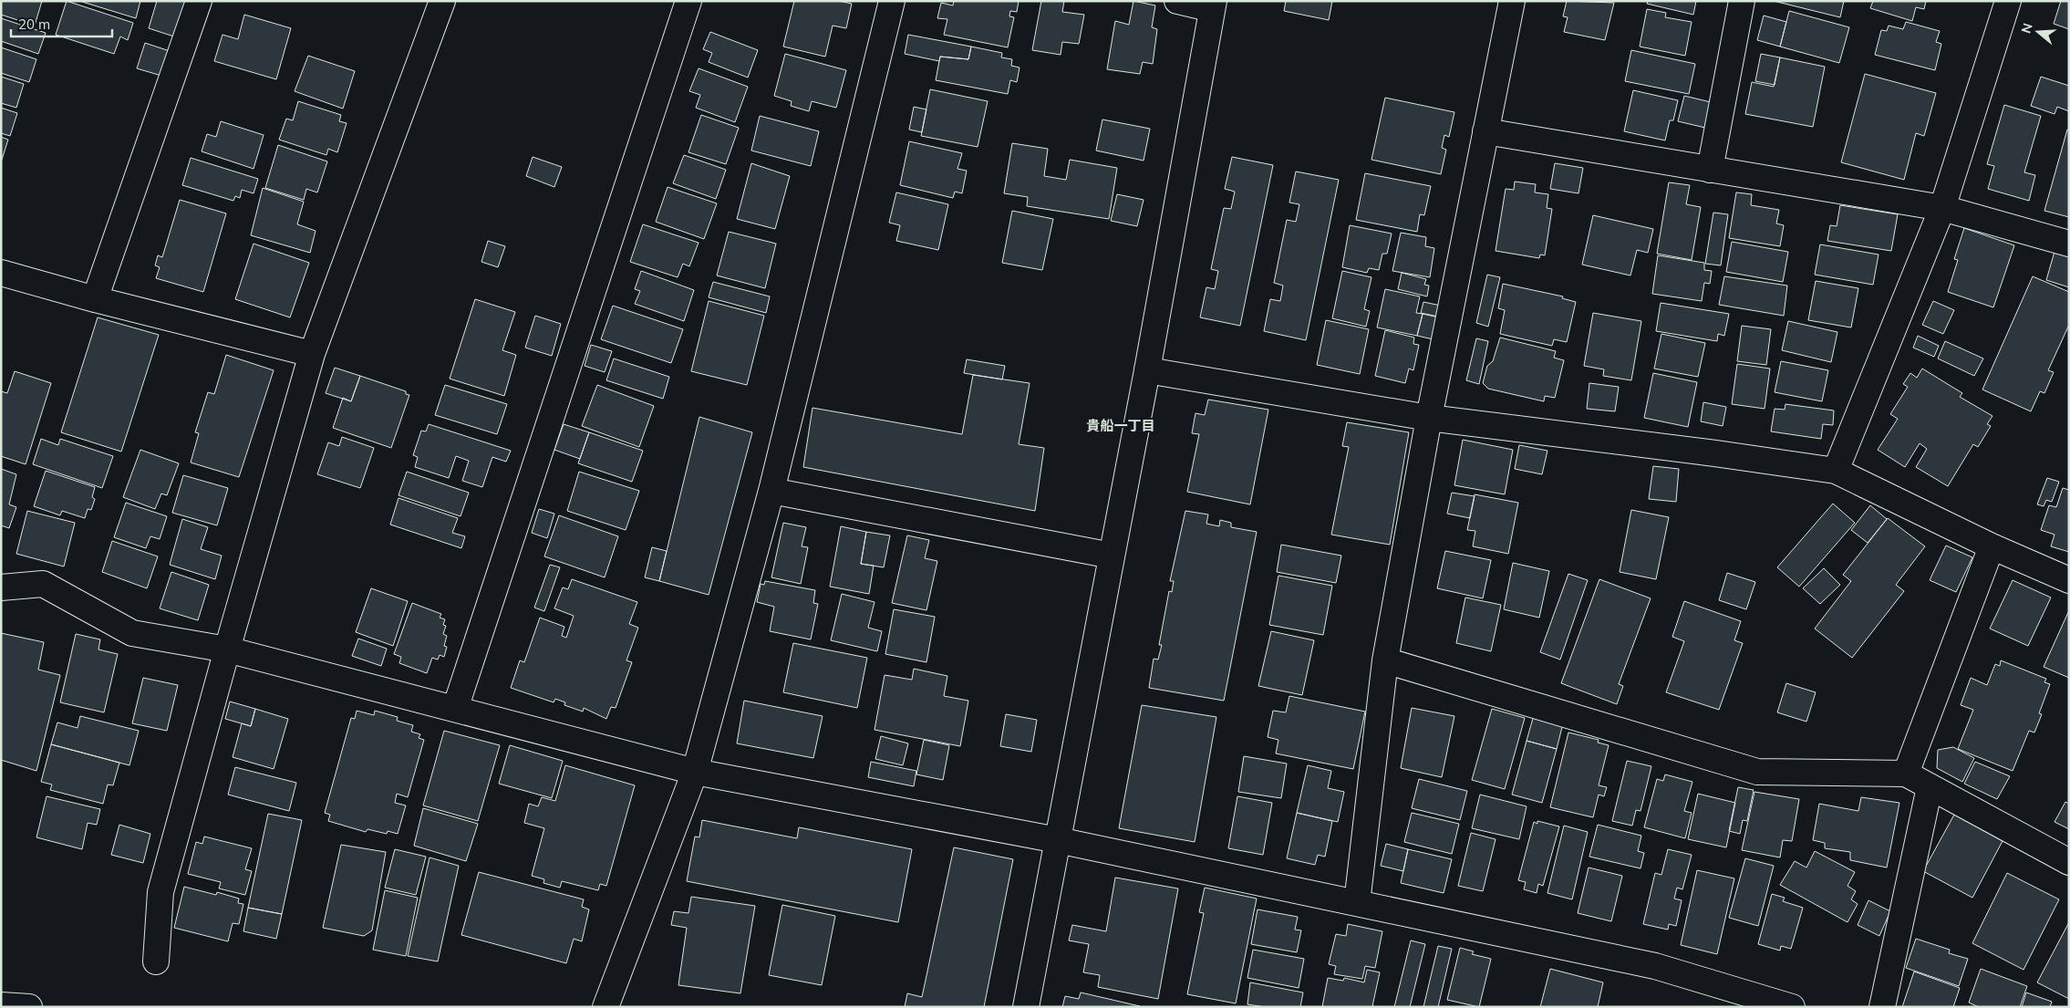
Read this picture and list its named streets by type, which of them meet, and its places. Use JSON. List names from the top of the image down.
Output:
{
  "districts": ["貴船一丁目"],
  "scale_bar": "20 m",
  "north": "left"
}
